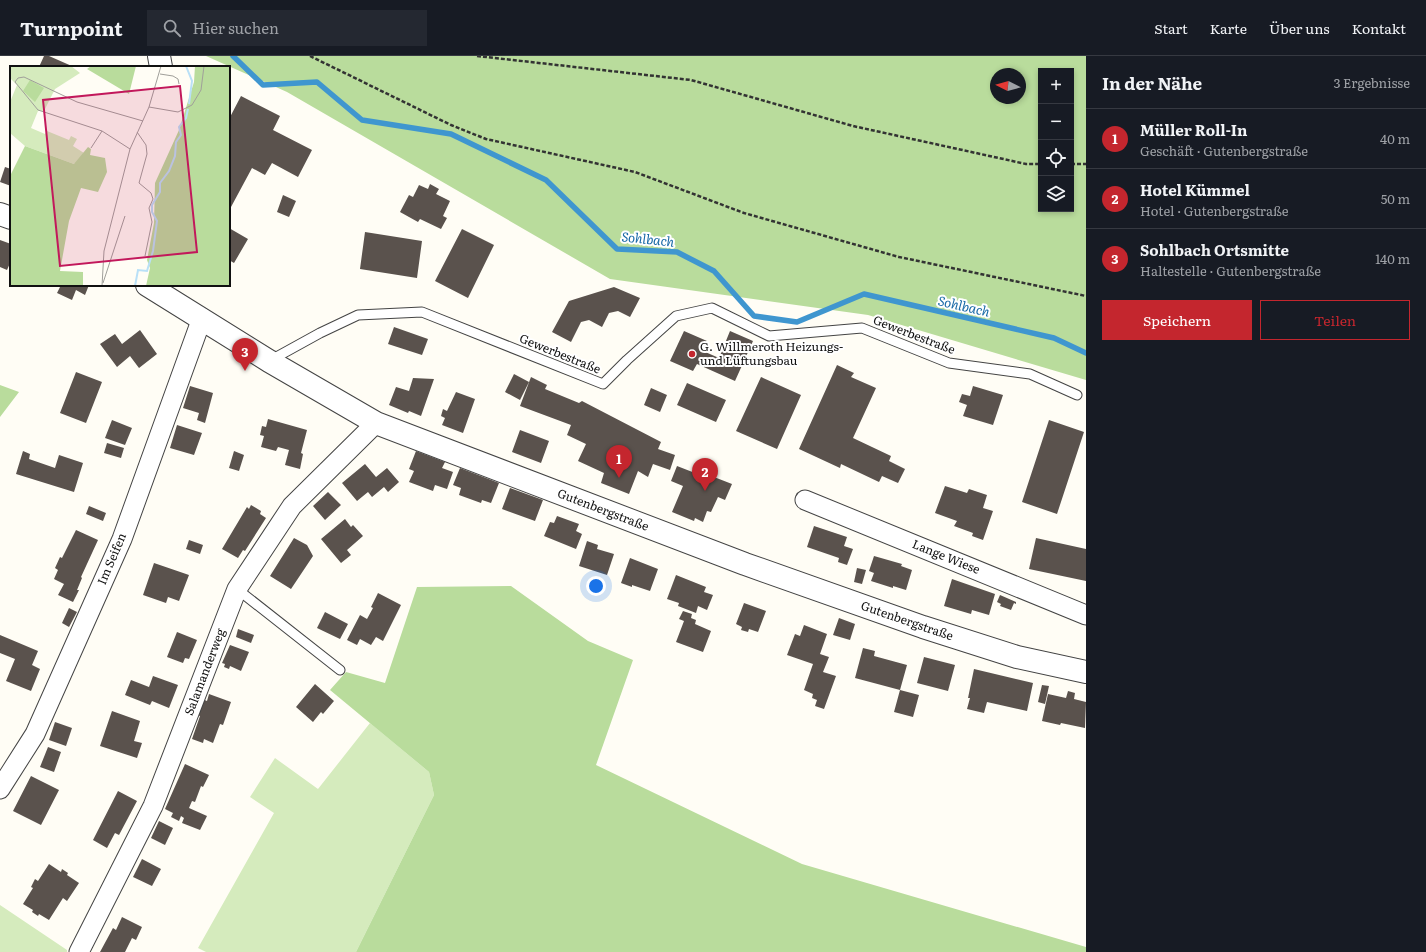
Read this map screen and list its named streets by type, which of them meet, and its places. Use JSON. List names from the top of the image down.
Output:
{
  "streets": {
    "street": [
      "Gutenbergstraße",
      "Lange Wiese",
      "Im Seifen",
      "Salamanderweg"
    ],
    "lane": ["Gewerbestraße"]
  },
  "crossings": [
    ["Gewerbestraße", "Gutenbergstraße"],
    ["Gutenbergstraße", "Im Seifen"],
    ["Gutenbergstraße", "Salamanderweg"]
  ],
  "water": ["Sohlbach"],
  "places": ["G. Willmeroth Heizungs- und Lüftungsbau"],
  "north": "left",
  "page": {
    "header": "Turnpoint",
    "search": "Hier suchen",
    "nav": [
      "Start",
      "Karte",
      "Über uns",
      "Kontakt"
    ],
    "heading": ["In der Nähe", "3 Ergebnisse"],
    "map_buttons": ["+", "−"],
    "list": [
      {
        "mark": "1",
        "name": "Müller Roll-In",
        "note": "Geschäft · Gutenbergstraße",
        "value": "40 m"
      },
      {
        "mark": "2",
        "name": "Hotel Kümmel",
        "note": "Hotel · Gutenbergstraße",
        "value": "50 m"
      },
      {
        "mark": "3",
        "name": "Sohlbach Ortsmitte",
        "note": "Haltestelle · Gutenbergstraße",
        "value": "140 m"
      }
    ],
    "buttons": ["Speichern", "Teilen"],
    "pins": ["3", "1", "2"]
  }
}
